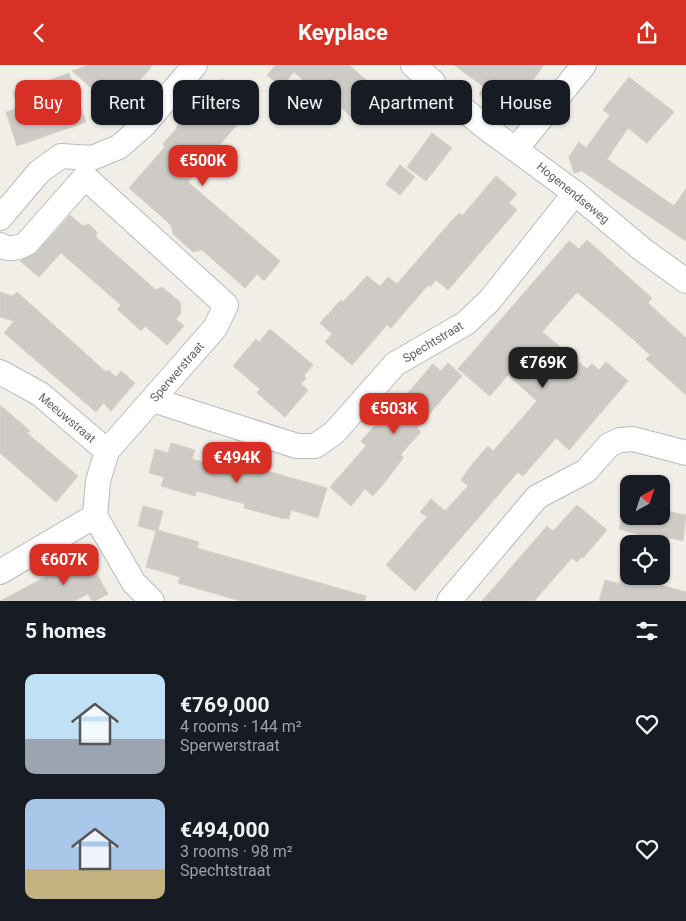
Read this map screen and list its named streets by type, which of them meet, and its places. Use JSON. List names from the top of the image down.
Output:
{
  "streets": {
    "street": [
      "Hogenendseweg",
      "Spechtstraat",
      "Sperwerstraat",
      "Meeuwstraat"
    ]
  },
  "crossings": [
    ["Hogenendseweg", "Spechtstraat"],
    ["Spechtstraat", "Sperwerstraat"],
    ["Sperwerstraat", "Meeuwstraat"]
  ],
  "north": "top right",
  "page": {
    "header": "Keyplace",
    "chip": [
      "Buy",
      "Rent",
      "Filters",
      "New",
      "Apartment",
      "House"
    ],
    "price": [
      "€500K",
      "€769K",
      "€503K",
      "€494K",
      "€607K"
    ],
    "heading": "5 homes",
    "list": [
      {
        "name": "€769,000",
        "note": "4 rooms · 144 m² · Sperwerstraat"
      },
      {
        "name": "€494,000",
        "note": "3 rooms · 98 m² · Spechtstraat"
      }
    ]
  }
}
